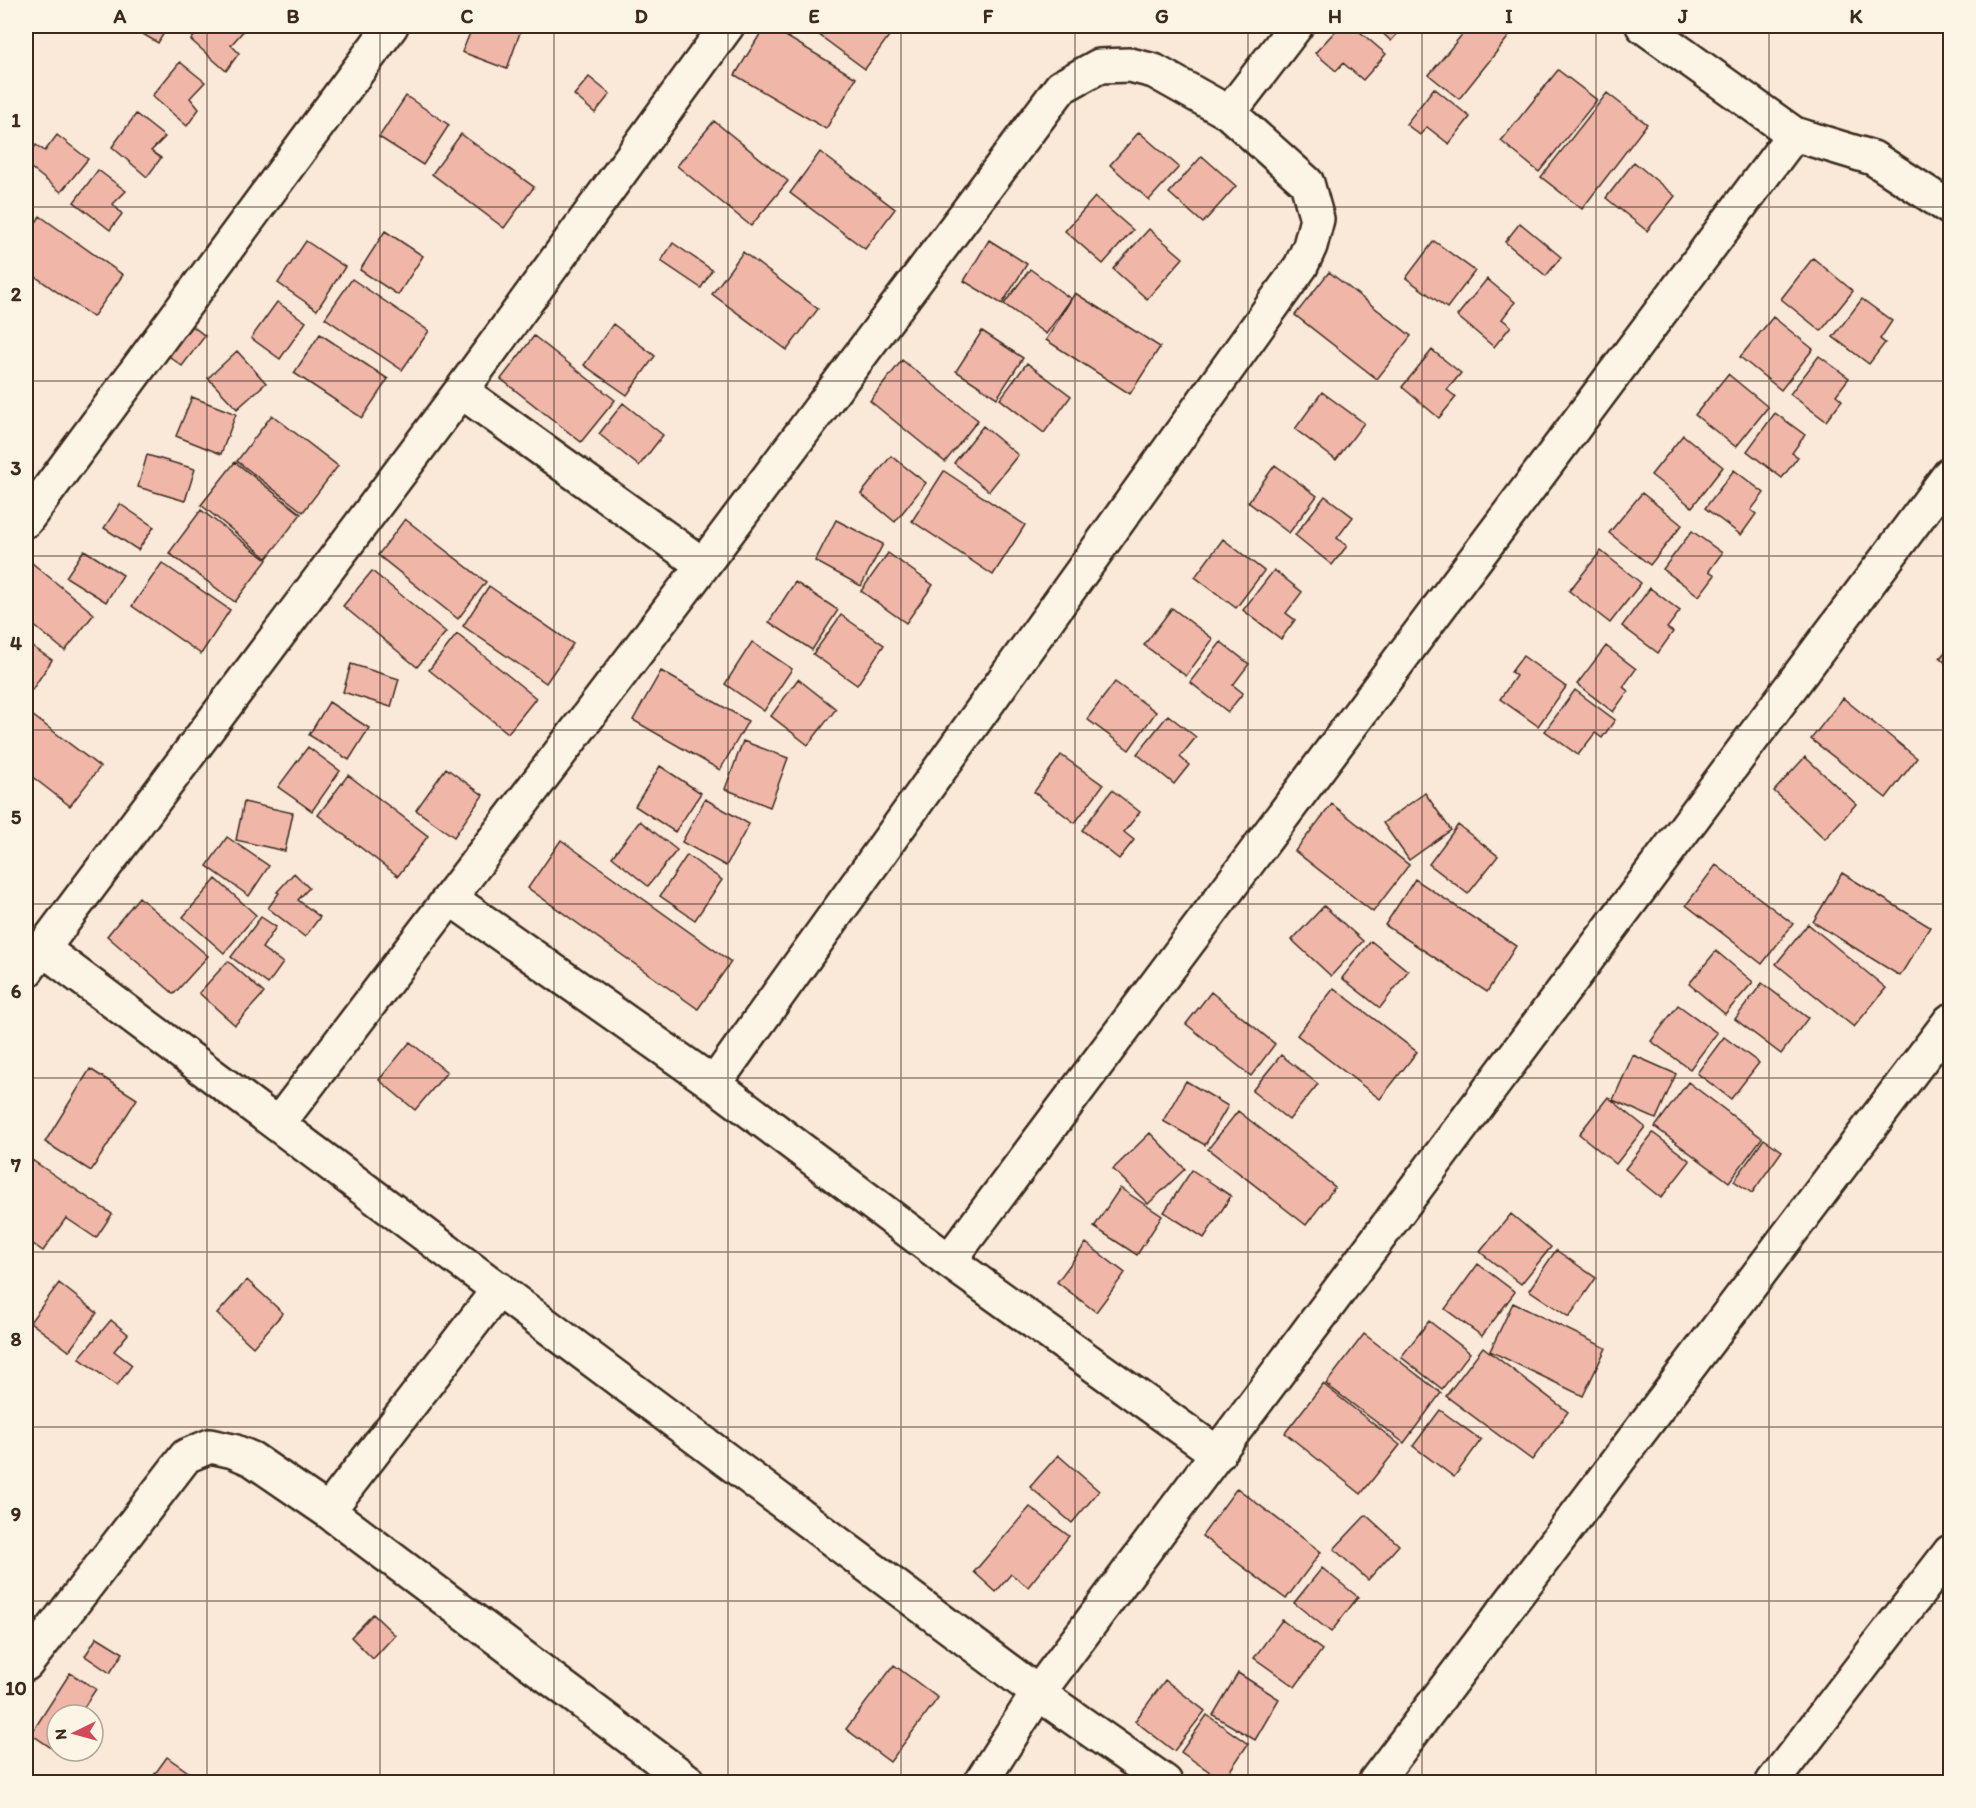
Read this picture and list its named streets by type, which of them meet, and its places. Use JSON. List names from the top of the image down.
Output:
{
  "north": "left",
  "grid": {
    "columns": [
      "A",
      "B",
      "C",
      "D",
      "E",
      "F",
      "G",
      "H",
      "I",
      "J",
      "K"
    ],
    "rows": [
      "1",
      "2",
      "3",
      "4",
      "5",
      "6",
      "7",
      "8",
      "9",
      "10"
    ]
  }
}
